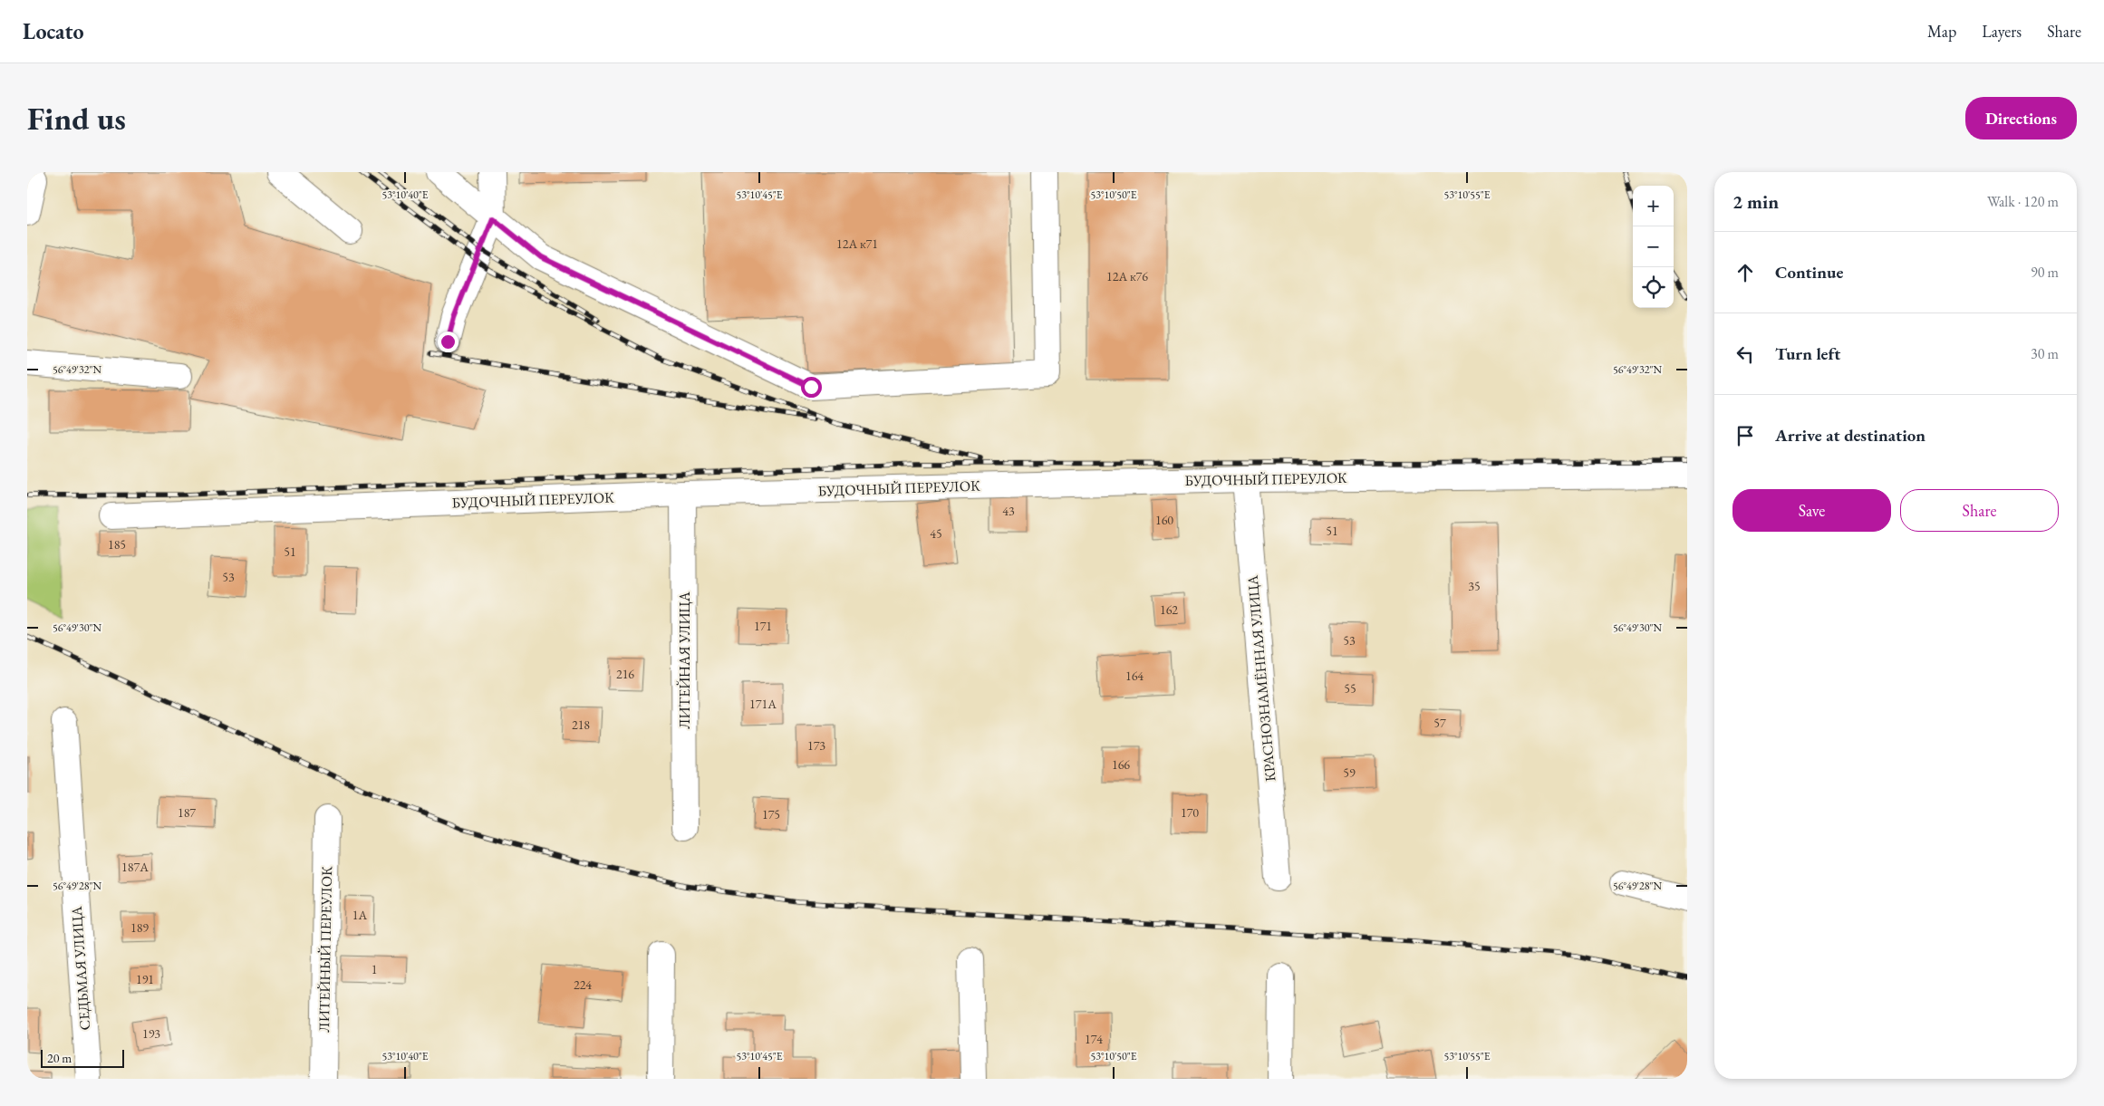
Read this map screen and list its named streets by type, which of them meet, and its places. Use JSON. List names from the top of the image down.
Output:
{
  "streets": {
    "street": [
      "БУДОЧНЫЙ ПЕРЕУЛОК",
      "ЛИТЕЙНАЯ УЛИЦА",
      "КРАСНОЗНАМЁННАЯ УЛИЦА",
      "ЛИТЕЙНЫЙ ПЕРЕУЛОК",
      "СЕДЬМАЯ УЛИЦА"
    ]
  },
  "crossings": [
    ["БУДОЧНЫЙ ПЕРЕУЛОК", "ЛИТЕЙНАЯ УЛИЦА"],
    ["БУДОЧНЫЙ ПЕРЕУЛОК", "КРАСНОЗНАМЁННАЯ УЛИЦА"]
  ],
  "house_numbers": [
    "12А к71",
    "12А к76",
    "43",
    "160",
    "51",
    "45",
    "185",
    "51",
    "53",
    "35",
    "162",
    "171",
    "53",
    "216",
    "164",
    "55",
    "171А",
    "57",
    "218",
    "173",
    "166",
    "59",
    "187",
    "170",
    "175",
    "187А",
    "1А",
    "189",
    "1",
    "191",
    "224",
    "193",
    "174"
  ],
  "scale_bar": "20 m",
  "page": {
    "header": "Locato",
    "nav": ["Map", "Layers", "Share"],
    "buttons": [
      "Directions",
      ["Save", "Share"]
    ],
    "title": "Find us",
    "heading": ["2 min", "Walk · 120 m"],
    "map_buttons": ["+", "−"],
    "list": [
      ["Continue", "90 m"],
      ["Turn left", "30 m"],
      "Arrive at destination"
    ],
    "scale": "20 m"
  },
  "coordinates": [
    "53°10'40\"E",
    "53°10'45\"E",
    "53°10'50\"E",
    "53°10'55\"E",
    "56°49'32\"N",
    "56°49'30\"N",
    "56°49'28\"N"
  ]
}
